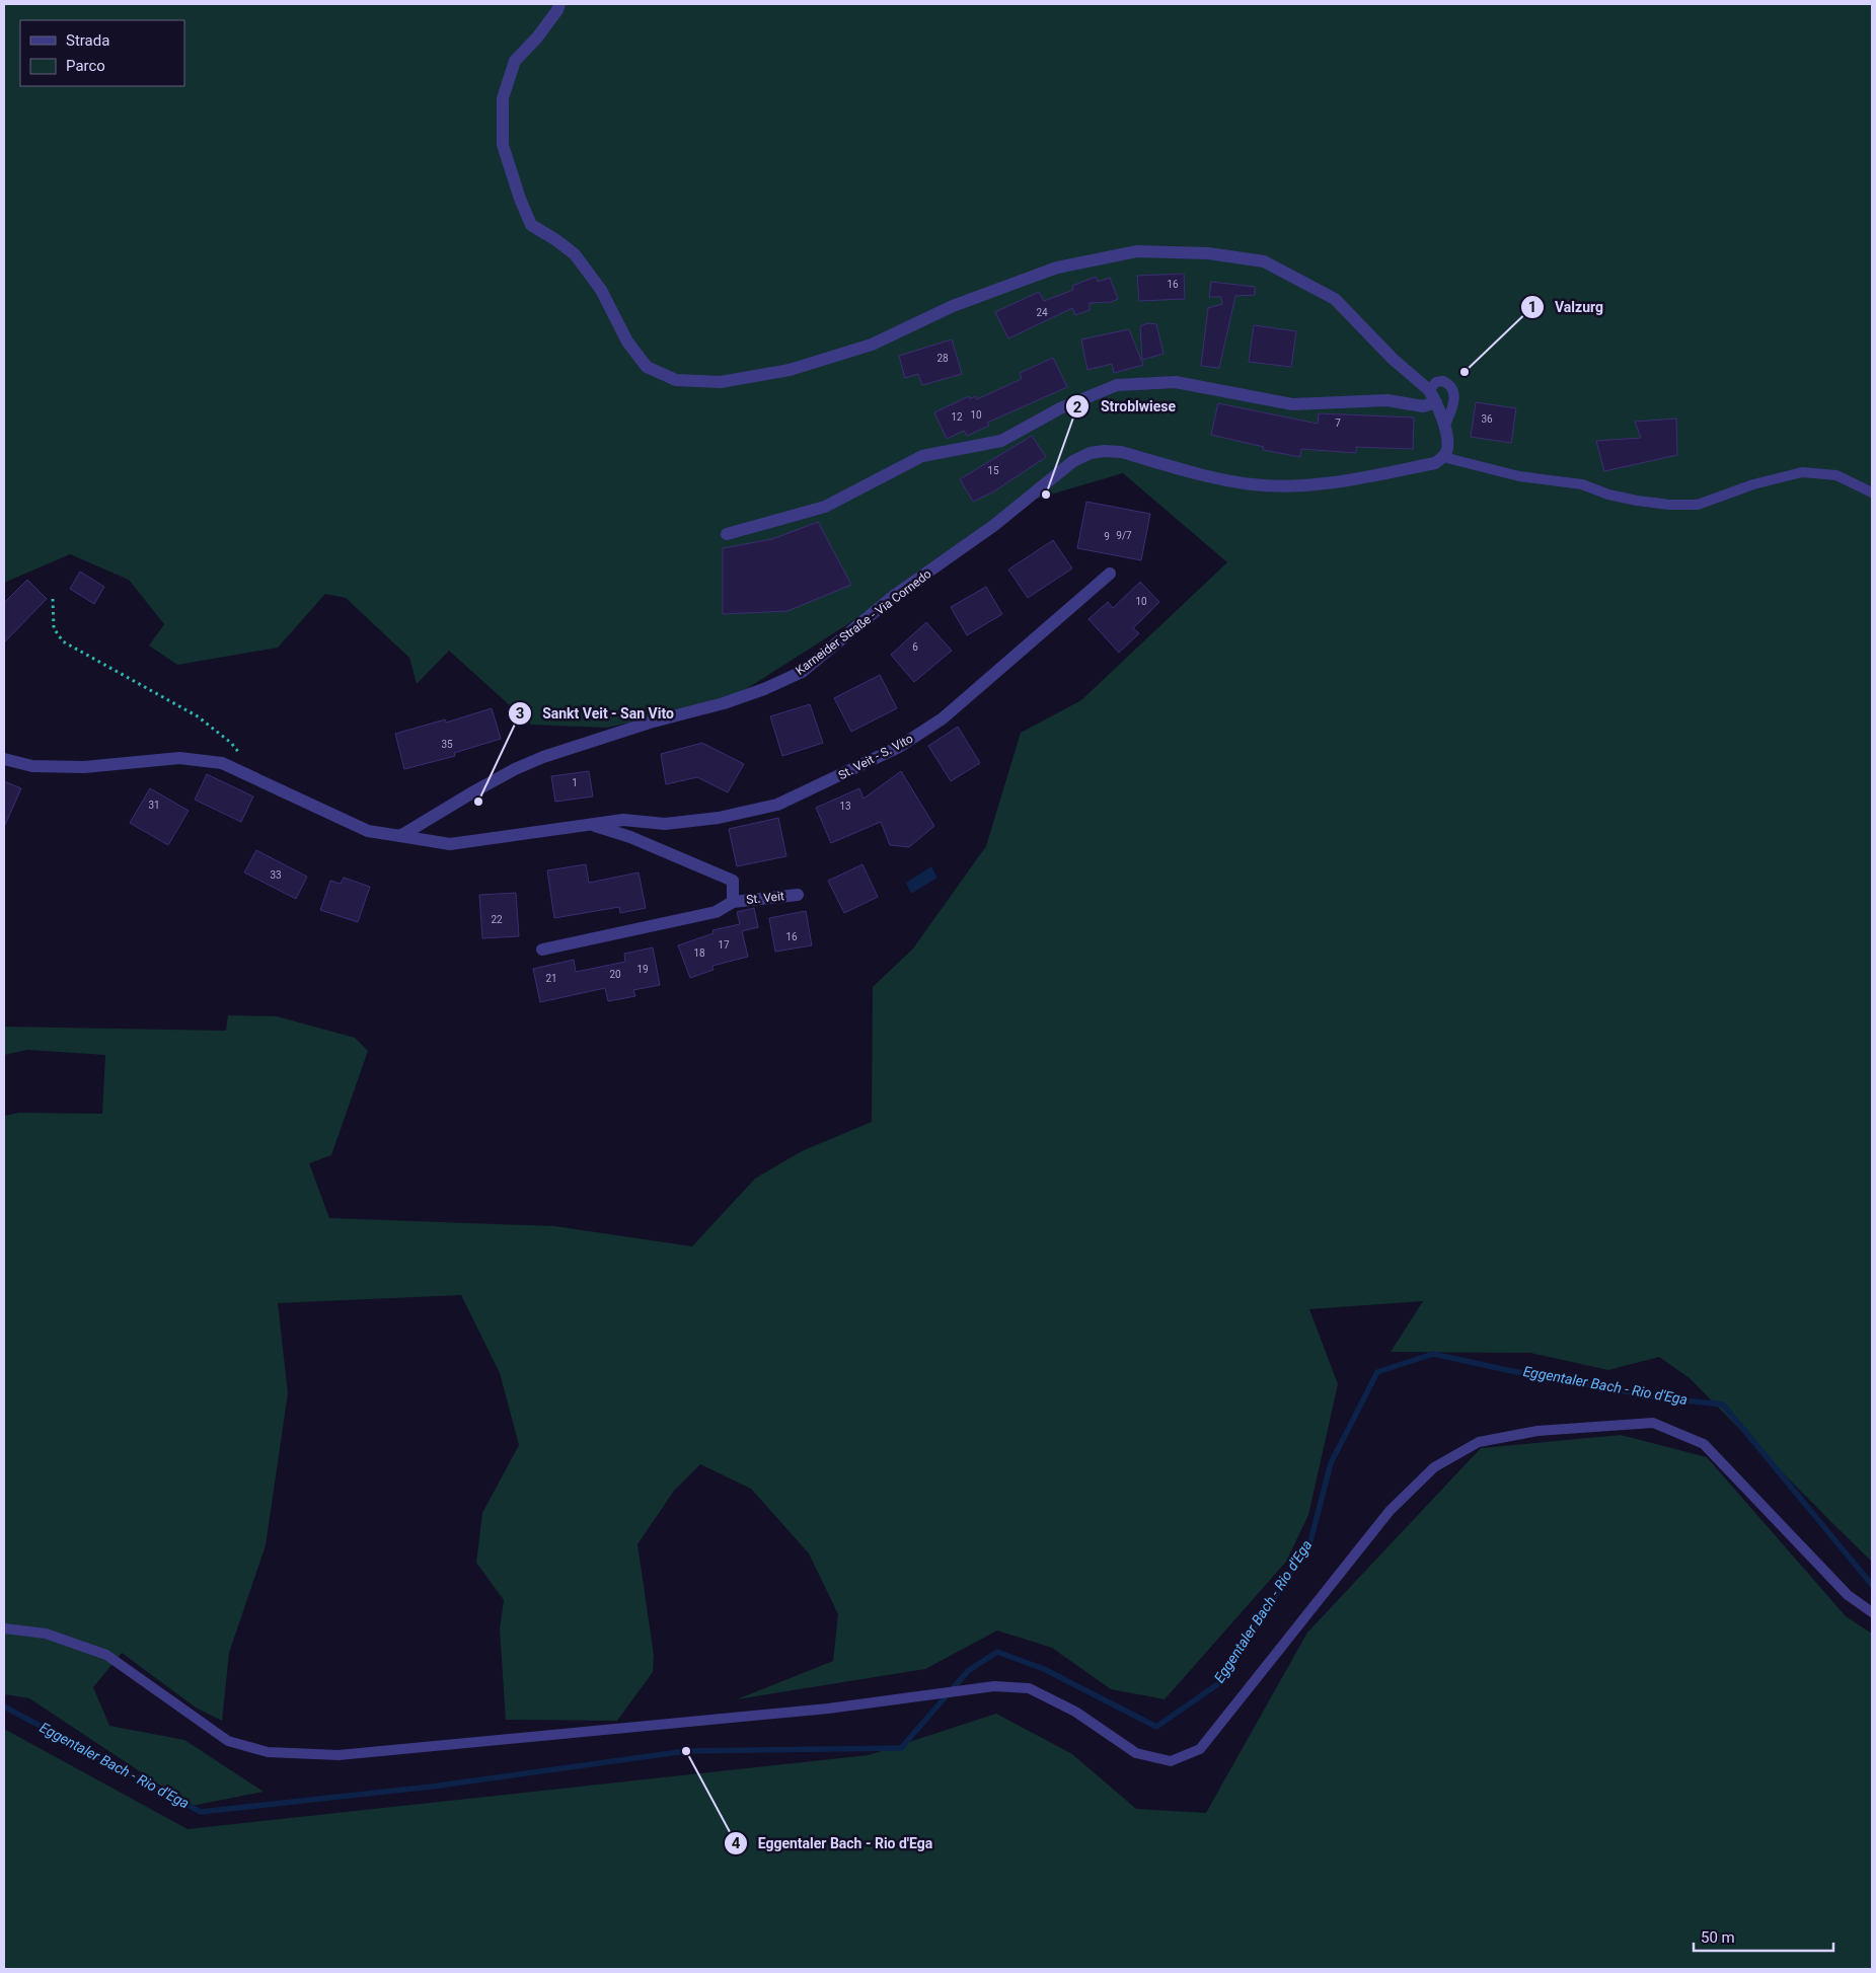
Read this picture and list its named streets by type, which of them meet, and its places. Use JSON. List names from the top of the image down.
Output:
{
  "streets": {
    "street": ["Karneider Straße - Via Cornedo", "St. Veit - S. Vito", "St. Veit"]
  },
  "crossings": [
    ["Karneider Straße - Via Cornedo", "St. Veit - S. Vito"],
    ["St. Veit - S. Vito", "St. Veit"]
  ],
  "water": ["Eggentaler Bach - Rio d'Ega"],
  "places": [
    "Valzurg",
    "Stroblwiese",
    "Sankt Veit - San Vito",
    "Eggentaler Bach - Rio d'Ega"
  ],
  "house_numbers": [
    "16",
    "24",
    "28",
    "10",
    "12",
    "36",
    "7",
    "15",
    "9/7",
    "9",
    "10",
    "6",
    "35",
    "1",
    "31",
    "13",
    "33",
    "22",
    "16",
    "17",
    "18",
    "19",
    "20",
    "21"
  ],
  "legend": ["Strada", "Parco"],
  "scale_bar": "50 m"
}
